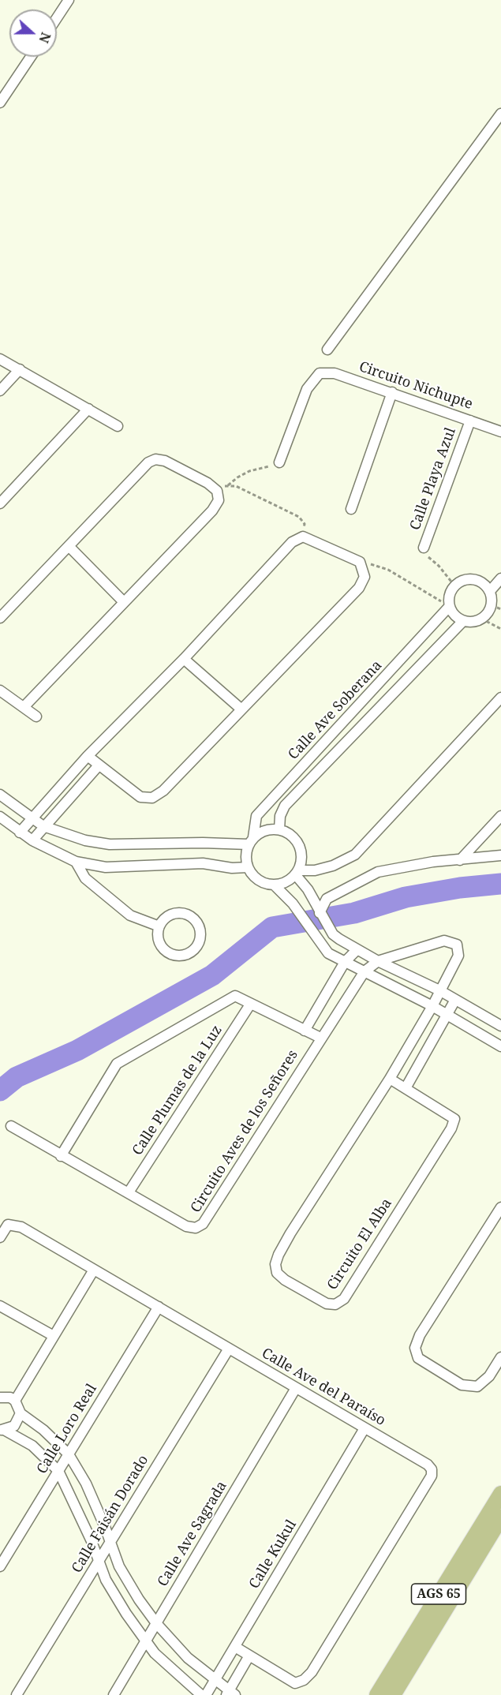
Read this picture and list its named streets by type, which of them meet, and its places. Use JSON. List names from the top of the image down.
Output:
{
  "streets": {
    "main road": ["AGS 65"],
    "street": [
      "Circuito Nichupte",
      "Calle Playa Azul",
      "Calle Ave Soberana",
      "Calle Plumas de la Luz",
      "Circuito Aves de los Señores",
      "Circuito El Alba",
      "Calle Ave del Paraíso",
      "Calle Loro Real",
      "Calle Faisán Dorado",
      "Calle Ave Sagrada",
      "Calle Kukul"
    ]
  },
  "crossings": [
    ["Circuito Nichupte", "Calle Playa Azul"],
    ["Calle Plumas de la Luz", "Circuito Aves de los Señores"],
    ["Calle Ave del Paraíso", "Calle Loro Real"],
    ["Calle Ave del Paraíso", "Calle Faisán Dorado"],
    ["Calle Ave del Paraíso", "Calle Ave Sagrada"],
    ["Calle Ave del Paraíso", "Calle Kukul"]
  ],
  "north": "right"
}
